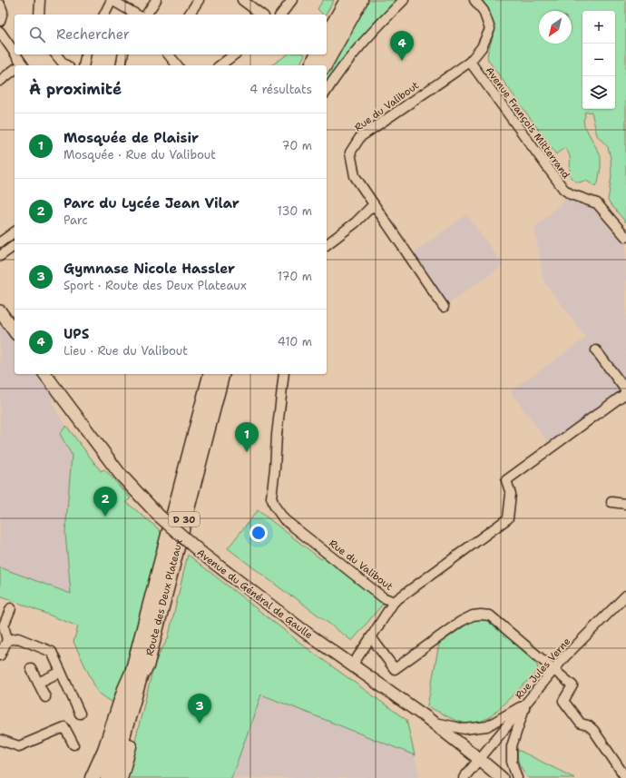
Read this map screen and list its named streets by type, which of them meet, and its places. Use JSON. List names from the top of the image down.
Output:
{
  "streets": {
    "main road": ["D 30", "Route des Deux Plateaux"],
    "street": [
      "Rue du Valibout",
      "Avenue François Mitterrand",
      "Avenue du Général de Gaulle",
      "Rue Jules Verne"
    ]
  },
  "crossings": [
    ["Rue du Valibout", "Avenue François Mitterrand"],
    ["Rue du Valibout", "Avenue du Général de Gaulle"],
    ["Avenue du Général de Gaulle", "Rue Jules Verne"]
  ],
  "north": "bottom left",
  "page": {
    "map_buttons": ["+", "−"],
    "search": "Rechercher",
    "pins": [
      "4",
      "1",
      "2",
      "3"
    ],
    "heading": ["À proximité", "4 résultats"],
    "list": [
      {
        "mark": "1",
        "name": "Mosquée de Plaisir",
        "note": "Mosquée · Rue du Valibout",
        "value": "70 m"
      },
      {
        "mark": "2",
        "name": "Parc du Lycée Jean Vilar",
        "note": "Parc",
        "value": "130 m"
      },
      {
        "mark": "3",
        "name": "Gymnase Nicole Hassler",
        "note": "Sport · Route des Deux Plateaux",
        "value": "170 m"
      },
      {
        "mark": "4",
        "name": "UPS",
        "note": "Lieu · Rue du Valibout",
        "value": "410 m"
      }
    ]
  }
}
